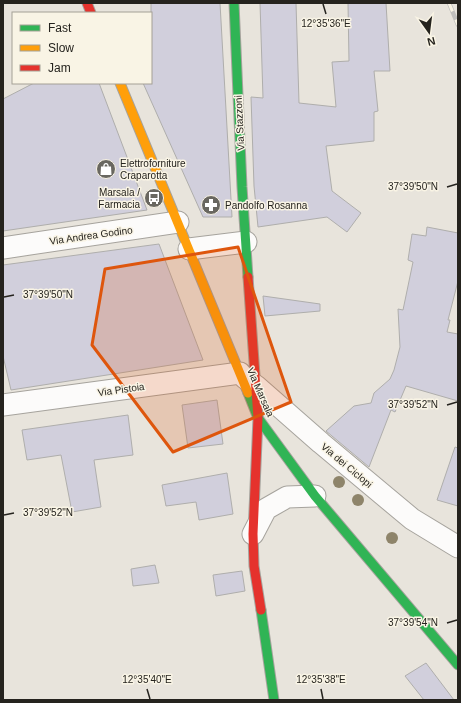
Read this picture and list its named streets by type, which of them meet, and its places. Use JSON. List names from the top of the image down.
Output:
{
  "streets": {
    "street": [
      "Via Stazzoni",
      "Via Andrea Godino",
      "Via Pistoia",
      "Via Marsala",
      "Via dei Ciclopi"
    ]
  },
  "crossings": [
    ["Via Stazzoni", "Via Pistoia"],
    ["Via Stazzoni", "Via Marsala"],
    ["Via Stazzoni", "Via dei Ciclopi"],
    ["Via Andrea Godino", "Via Marsala"],
    ["Via Pistoia", "Via Marsala"],
    ["Via Pistoia", "Via dei Ciclopi"],
    ["Via Marsala", "Via dei Ciclopi"]
  ],
  "places": {
    "shop": ["Elettroforniture Craparotta"],
    "bus stop": ["Marsala / Farmacia"],
    "pharmacy": ["Pandolfo Rosanna"]
  },
  "legend": ["Fast", "Slow", "Jam"],
  "north": "bottom",
  "coordinates": [
    "12°35'36\"E",
    "37°39'50\"N",
    "37°39'52\"N",
    "37°39'54\"N",
    "12°35'40\"E",
    "12°35'38\"E"
  ]
}
